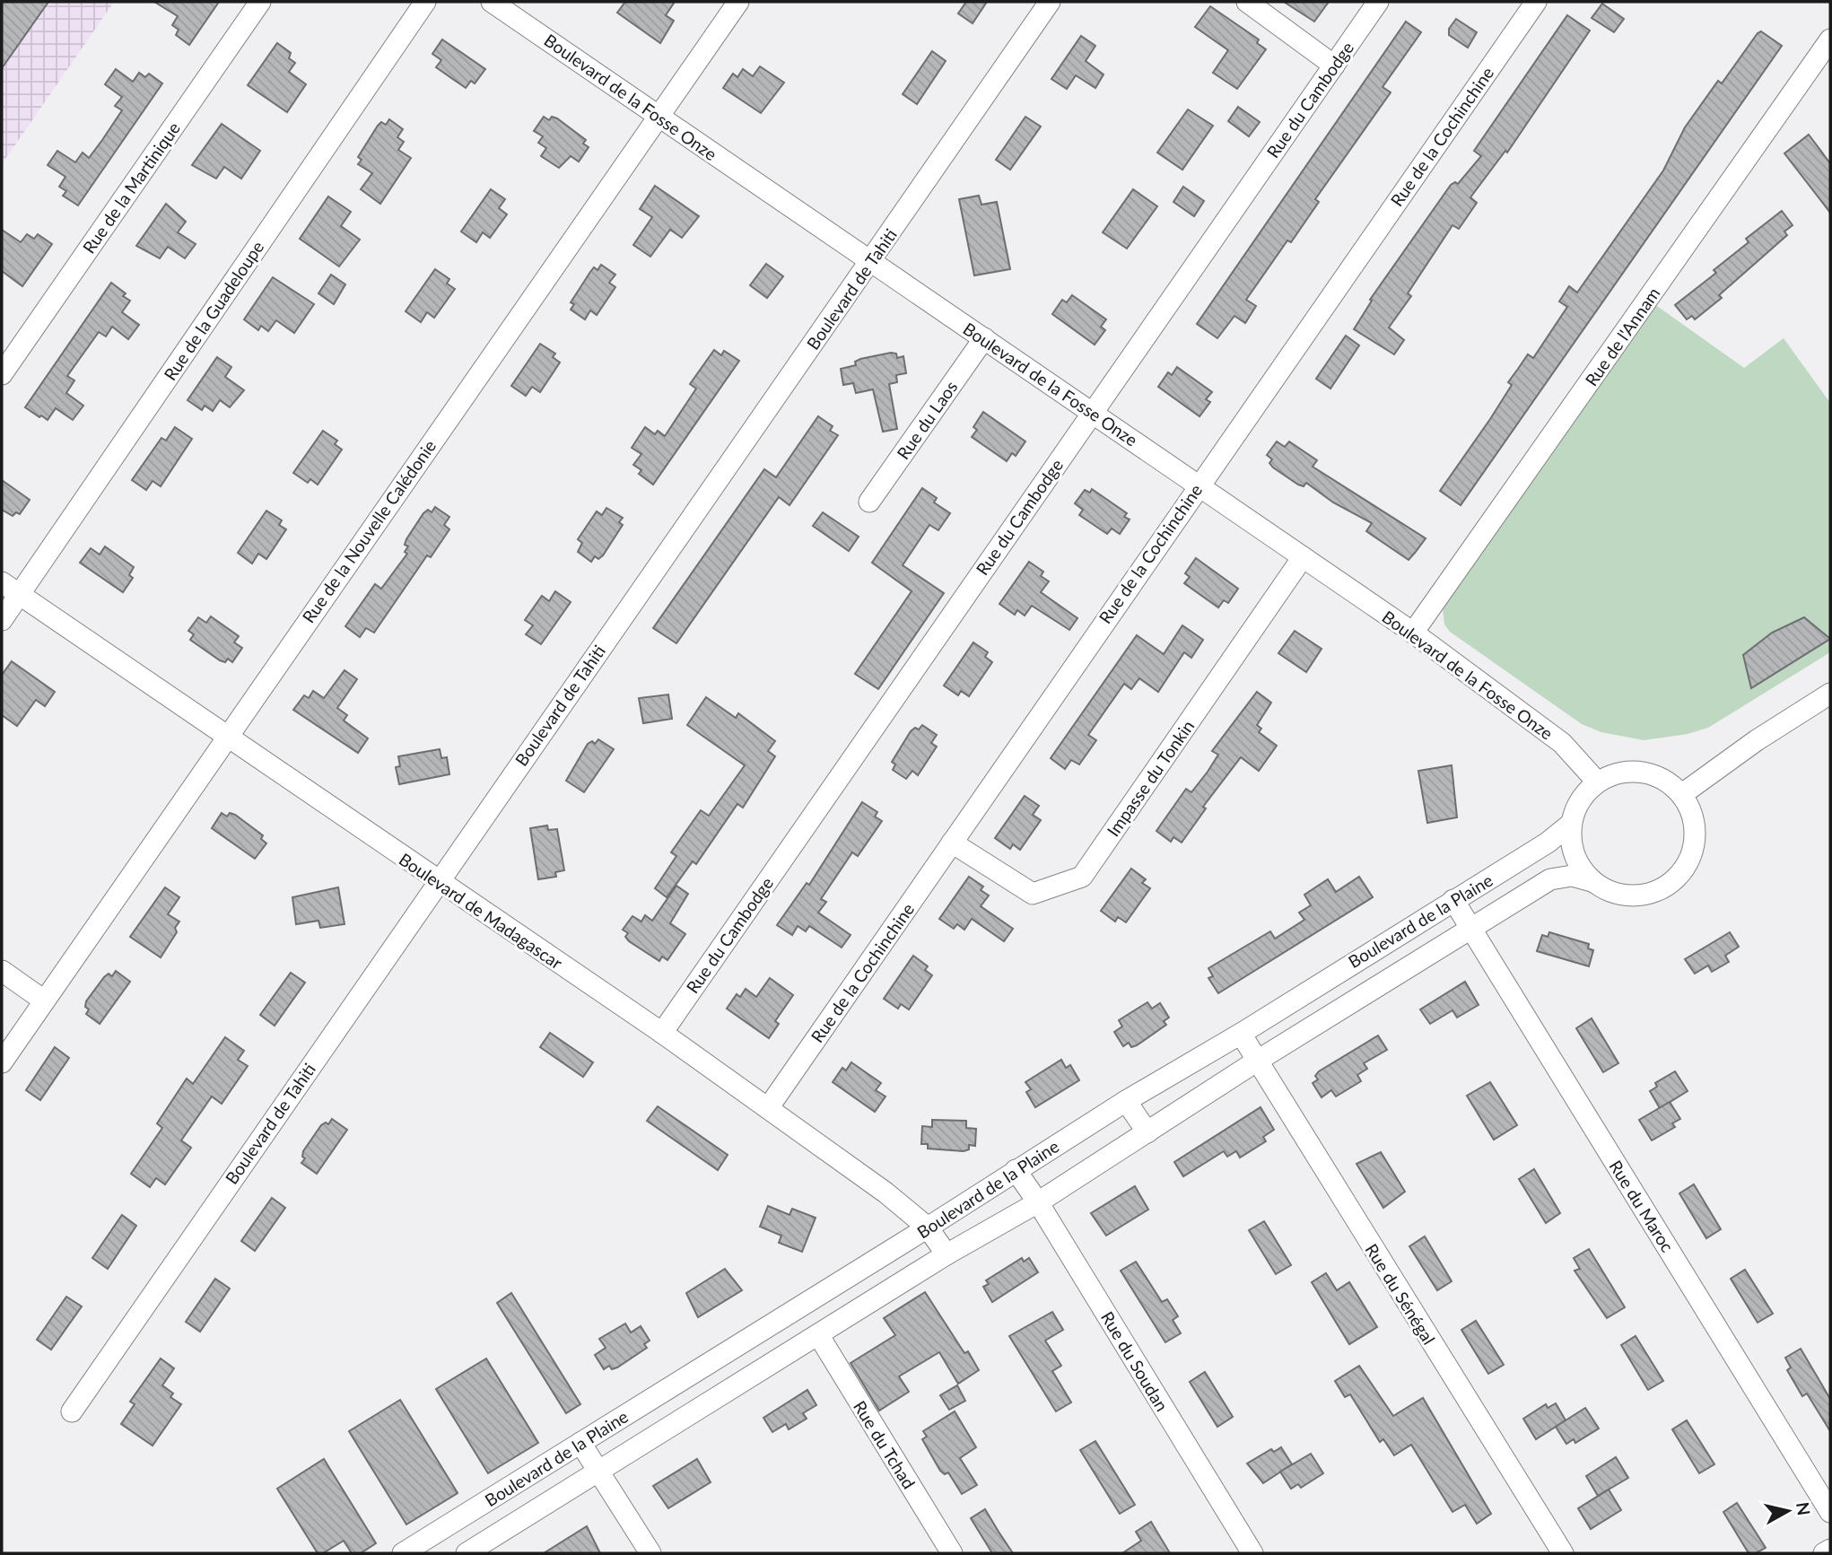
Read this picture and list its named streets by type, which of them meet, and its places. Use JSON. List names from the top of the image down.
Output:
{
  "streets": {
    "street": [
      "Boulevard de la Fosse Onze",
      "Rue du Cambodge",
      "Rue de la Cochinchine",
      "Rue de la Martinique",
      "Boulevard de Tahiti",
      "Rue de la Guadeloupe",
      "Rue de l'Annam",
      "Rue du Laos",
      "Rue de la Nouvelle Calédonie",
      "Impasse du Tonkin",
      "Boulevard de Madagascar",
      "Boulevard de la Plaine",
      "Rue du Maroc",
      "Rue du Sénégal",
      "Rue du Soudan",
      "Rue du Tchad"
    ]
  },
  "crossings": [
    ["Boulevard de la Fosse Onze", "Rue du Cambodge"],
    ["Boulevard de la Fosse Onze", "Rue de la Cochinchine"],
    ["Boulevard de la Fosse Onze", "Boulevard de Tahiti"],
    ["Boulevard de la Fosse Onze", "Rue de l'Annam"],
    ["Boulevard de la Fosse Onze", "Rue du Laos"],
    ["Boulevard de la Fosse Onze", "Rue de la Nouvelle Calédonie"],
    ["Boulevard de la Fosse Onze", "Impasse du Tonkin"],
    ["Boulevard de la Fosse Onze", "Boulevard de la Plaine"],
    ["Rue du Cambodge", "Boulevard de Madagascar"],
    ["Rue de la Cochinchine", "Impasse du Tonkin"],
    ["Rue de la Cochinchine", "Boulevard de Madagascar"],
    ["Boulevard de Tahiti", "Boulevard de Madagascar"],
    ["Rue de la Guadeloupe", "Boulevard de Madagascar"],
    ["Rue de la Nouvelle Calédonie", "Boulevard de Madagascar"],
    ["Boulevard de Madagascar", "Boulevard de la Plaine"],
    ["Boulevard de la Plaine", "Rue du Maroc"],
    ["Boulevard de la Plaine", "Rue du Sénégal"],
    ["Boulevard de la Plaine", "Rue du Soudan"],
    ["Boulevard de la Plaine", "Rue du Tchad"]
  ],
  "north": "right"
}
